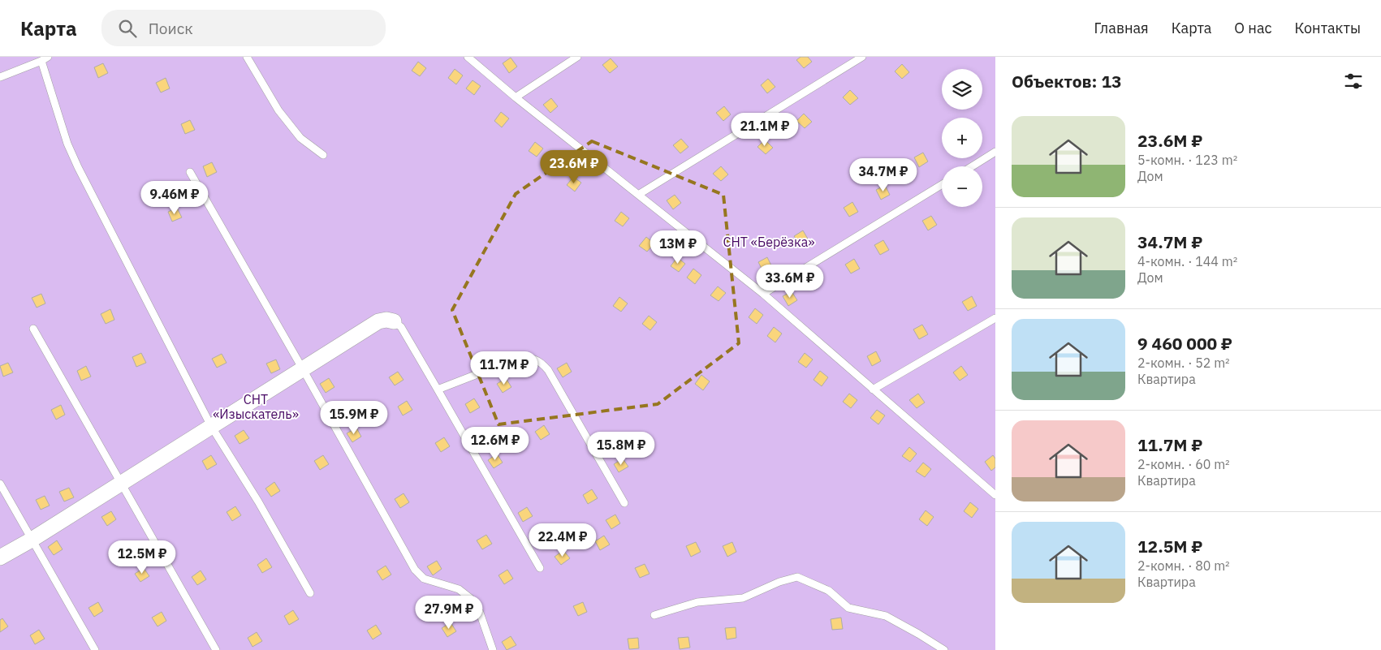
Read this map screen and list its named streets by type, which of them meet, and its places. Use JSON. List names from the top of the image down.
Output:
{
  "parks": ["СНТ «Берёзка»", "СНТ «Изыскатель»"],
  "page": {
    "header": "Карта",
    "search": "Поиск",
    "nav": [
      "Главная",
      "Карта",
      "О нас",
      "Контакты"
    ],
    "heading": "Объектов: 13",
    "map_buttons": ["+", "−"],
    "list": [
      {
        "name": "23.6M ₽",
        "note": "5-комн. · 123 m² · Дом"
      },
      {
        "name": "34.7M ₽",
        "note": "4-комн. · 144 m² · Дом"
      },
      {
        "name": "9 460 000 ₽",
        "note": "2-комн. · 52 m² · Квартира"
      },
      {
        "name": "11.7M ₽",
        "note": "2-комн. · 60 m² · Квартира"
      },
      {
        "name": "12.5M ₽",
        "note": "2-комн. · 80 m² · Квартира"
      }
    ],
    "price": [
      "21.1M ₽",
      "23.6M ₽",
      "34.7M ₽",
      "9.46M ₽",
      "13M ₽",
      "33.6M ₽",
      "11.7M ₽",
      "15.9M ₽",
      "12.6M ₽",
      "15.8M ₽",
      "22.4M ₽",
      "12.5M ₽",
      "27.9M ₽"
    ]
  }
}
